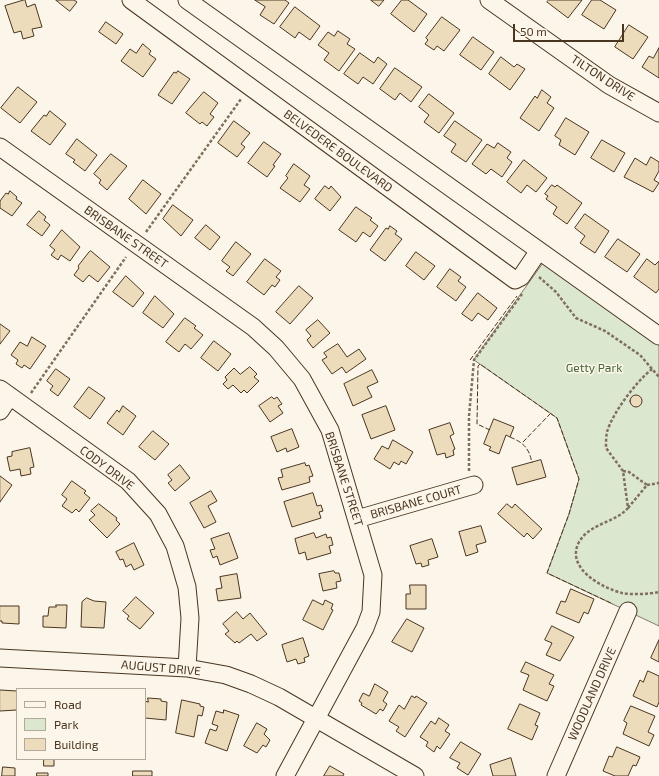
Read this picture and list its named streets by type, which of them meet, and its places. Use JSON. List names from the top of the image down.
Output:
{
  "streets": {
    "street": [
      "TILTON DRIVE",
      "BELVEDERE BOULEVARD",
      "BRISBANE STREET",
      "CODY DRIVE",
      "BRISBANE COURT",
      "AUGUST DRIVE",
      "WOODLAND DRIVE"
    ]
  },
  "crossings": [
    ["BRISBANE STREET", "BRISBANE COURT"],
    ["BRISBANE STREET", "AUGUST DRIVE"],
    ["CODY DRIVE", "AUGUST DRIVE"]
  ],
  "parks": ["Getty Park"],
  "legend": ["Road", "Park", "Building"],
  "scale_bar": "50 m"
}
